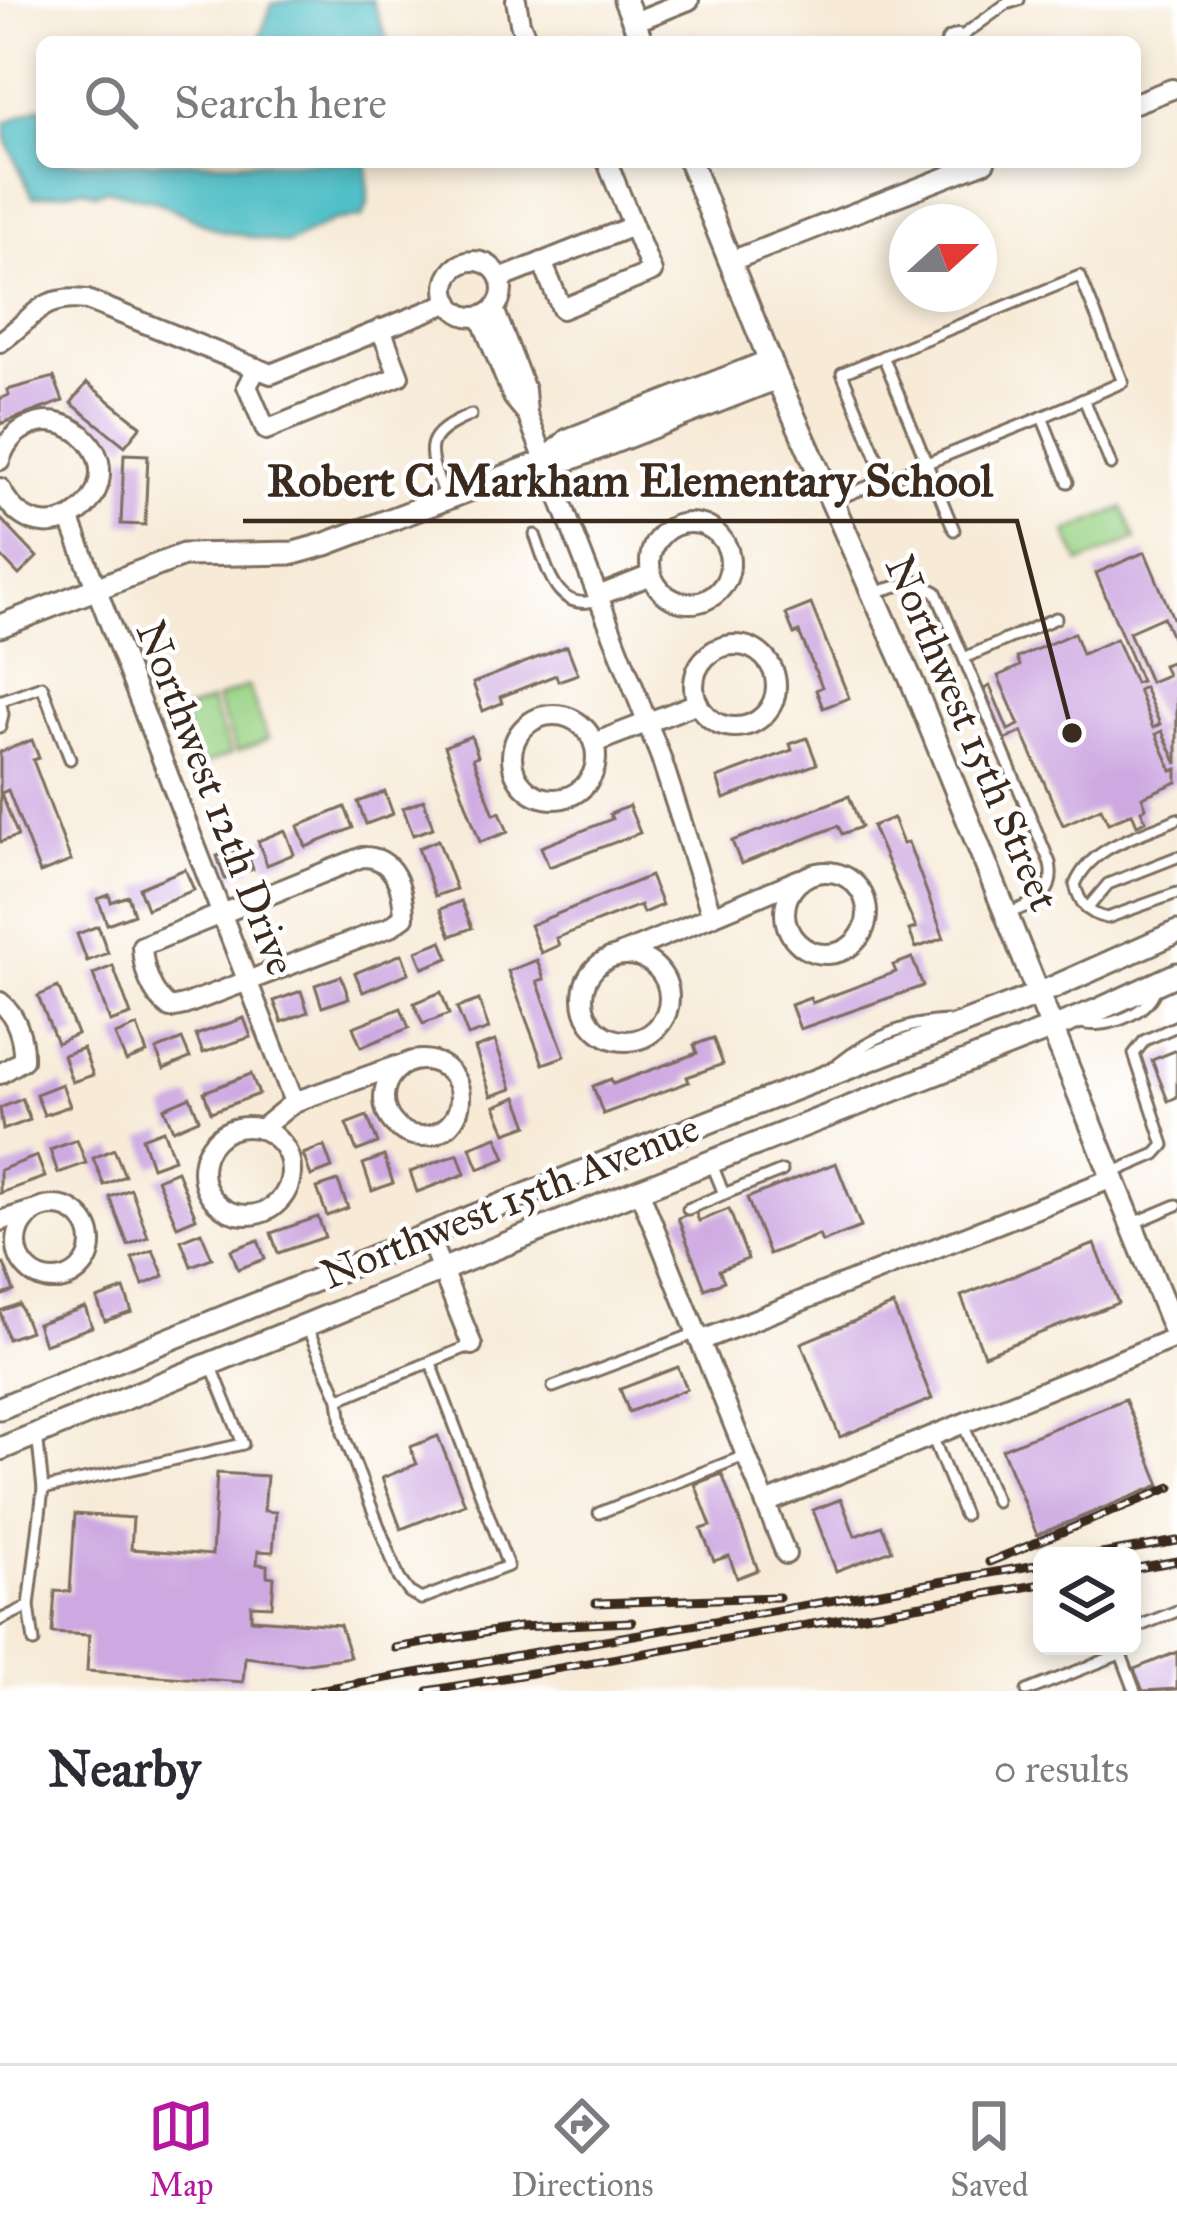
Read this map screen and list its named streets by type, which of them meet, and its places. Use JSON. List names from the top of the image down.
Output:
{
  "streets": {
    "street": ["Northwest 15th Street", "Northwest 12th Drive", "Northwest 15th Avenue"]
  },
  "crossings": [
    ["Northwest 15th Street", "Northwest 15th Avenue"]
  ],
  "places": ["Robert C Markham Elementary School"],
  "north": "right",
  "page": {
    "search": "Search here",
    "heading": ["Nearby", "0 results"],
    "nav": ["Map", "Directions", "Saved"]
  }
}
